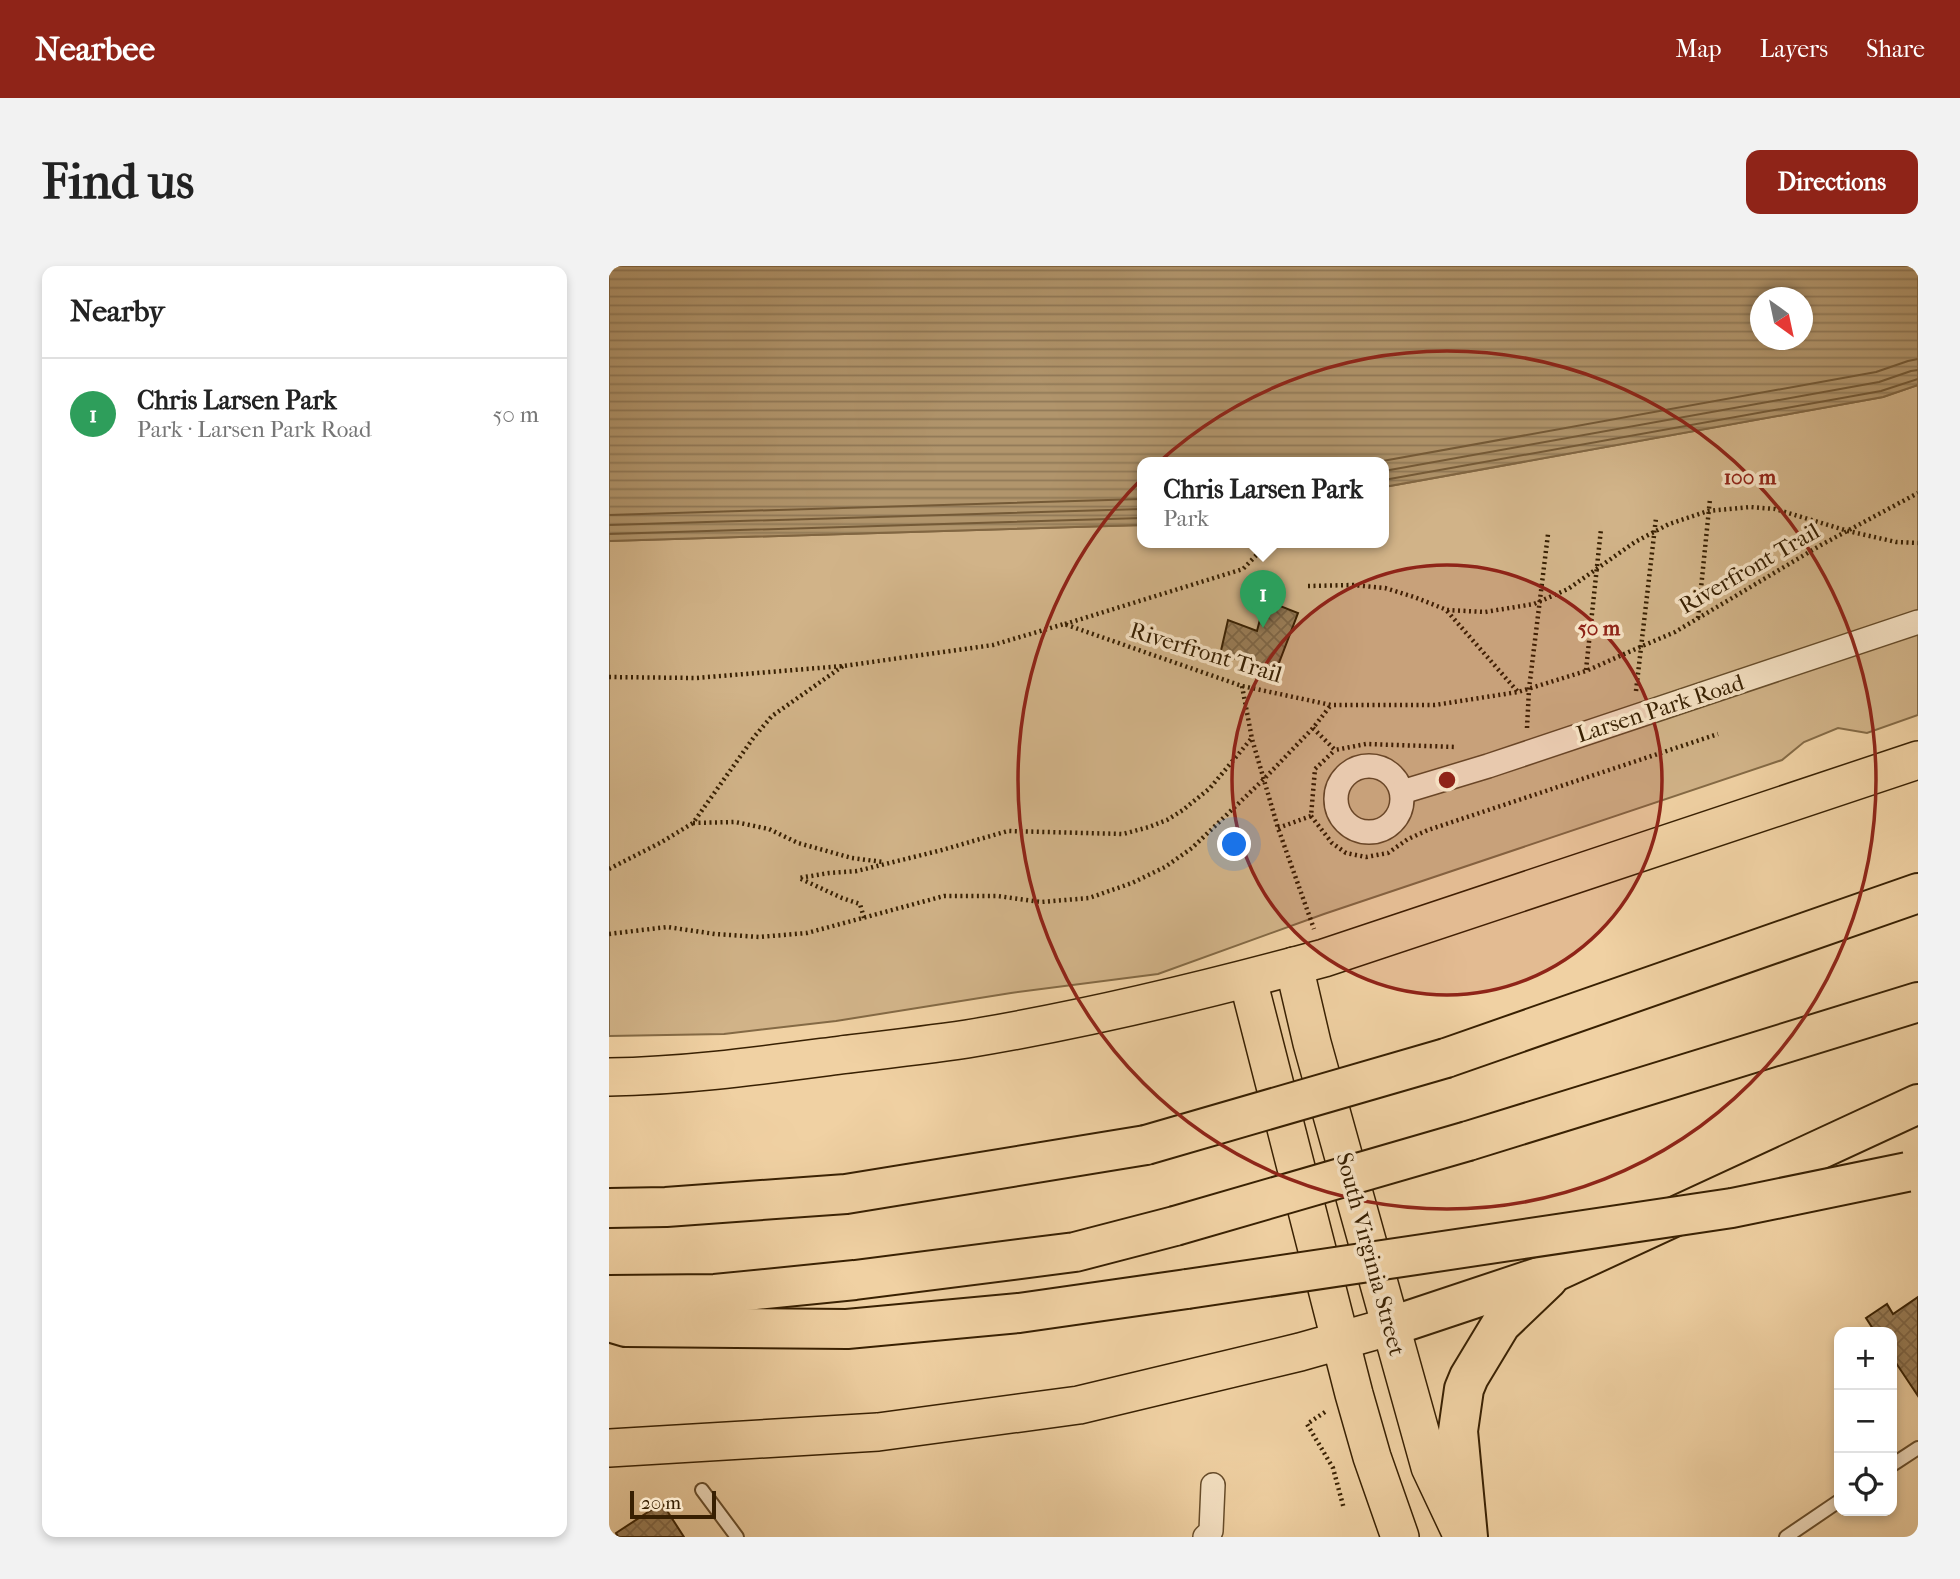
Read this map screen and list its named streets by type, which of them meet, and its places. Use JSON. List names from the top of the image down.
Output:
{
  "streets": {
    "main road": ["South Virginia Street"],
    "street": ["Larsen Park Road"],
    "path": ["Riverfront Trail"]
  },
  "scale_bar": "20 m",
  "north": "bottom right",
  "page": {
    "header": "Nearbee",
    "nav": ["Map", "Layers", "Share"],
    "buttons": "Directions",
    "title": "Find us",
    "heading": "Nearby",
    "list": [
      {
        "mark": "1",
        "name": "Chris Larsen Park",
        "note": "Park · Larsen Park Road",
        "value": "50 m"
      }
    ],
    "popup": ["Chris Larsen Park", "Park"],
    "pins": "1",
    "map_buttons": ["+", "−"],
    "scale": "20 m"
  },
  "rings": ["100 m", "50 m"]
}
